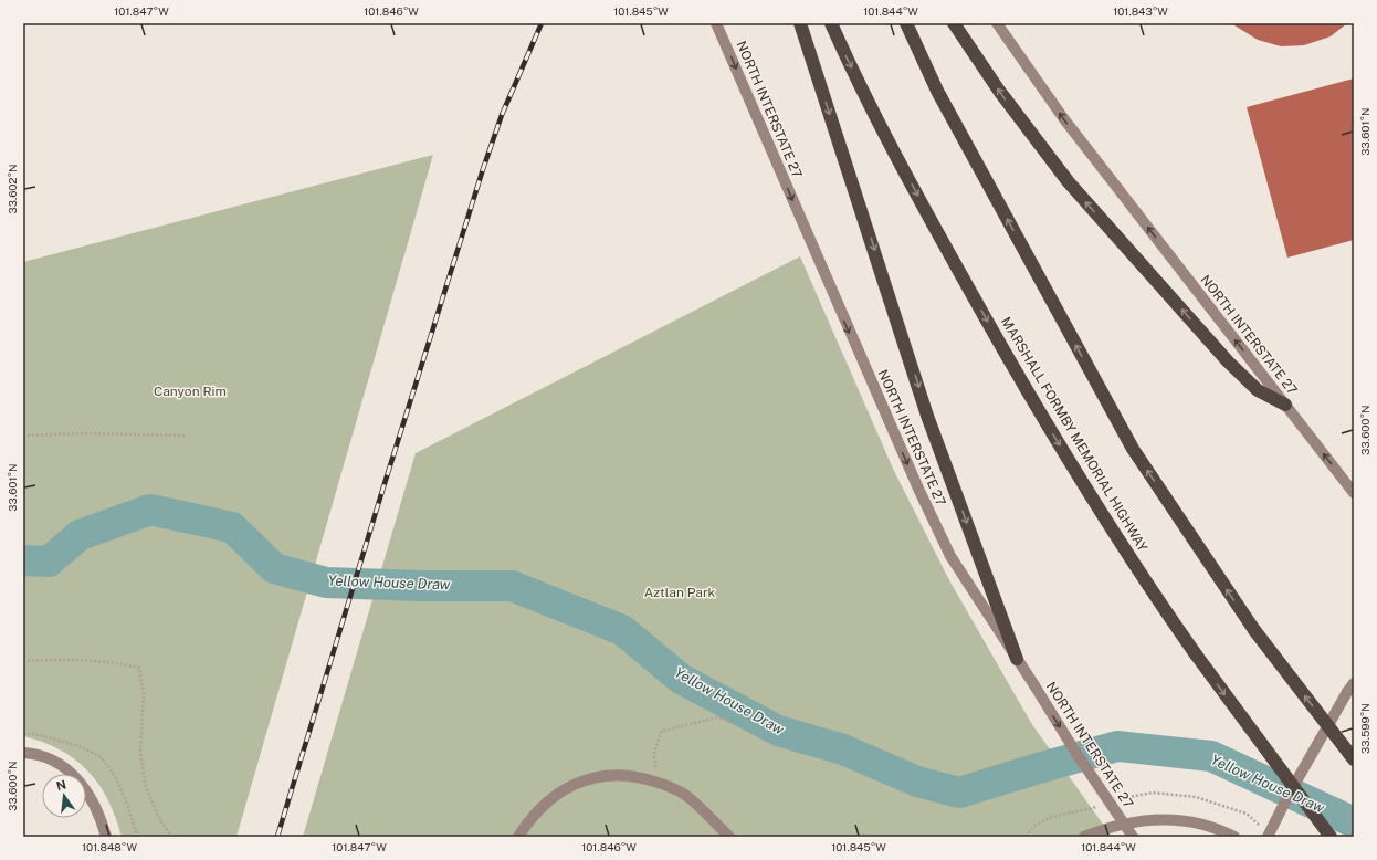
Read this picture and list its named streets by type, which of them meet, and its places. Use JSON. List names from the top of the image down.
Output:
{
  "streets": {
    "highway": ["MARSHALL FORMBY MEMORIAL HIGHWAY"],
    "main road": ["NORTH INTERSTATE 27"]
  },
  "water": ["Yellow House Draw"],
  "parks": ["Canyon Rim", "Aztlan Park"],
  "north": "top",
  "coordinates": [
    "101.847°W",
    "101.846°W",
    "101.845°W",
    "101.844°W",
    "101.843°W",
    "33.601°N",
    "33.602°N",
    "33.600°N",
    "33.599°N",
    "101.848°W"
  ]
}
